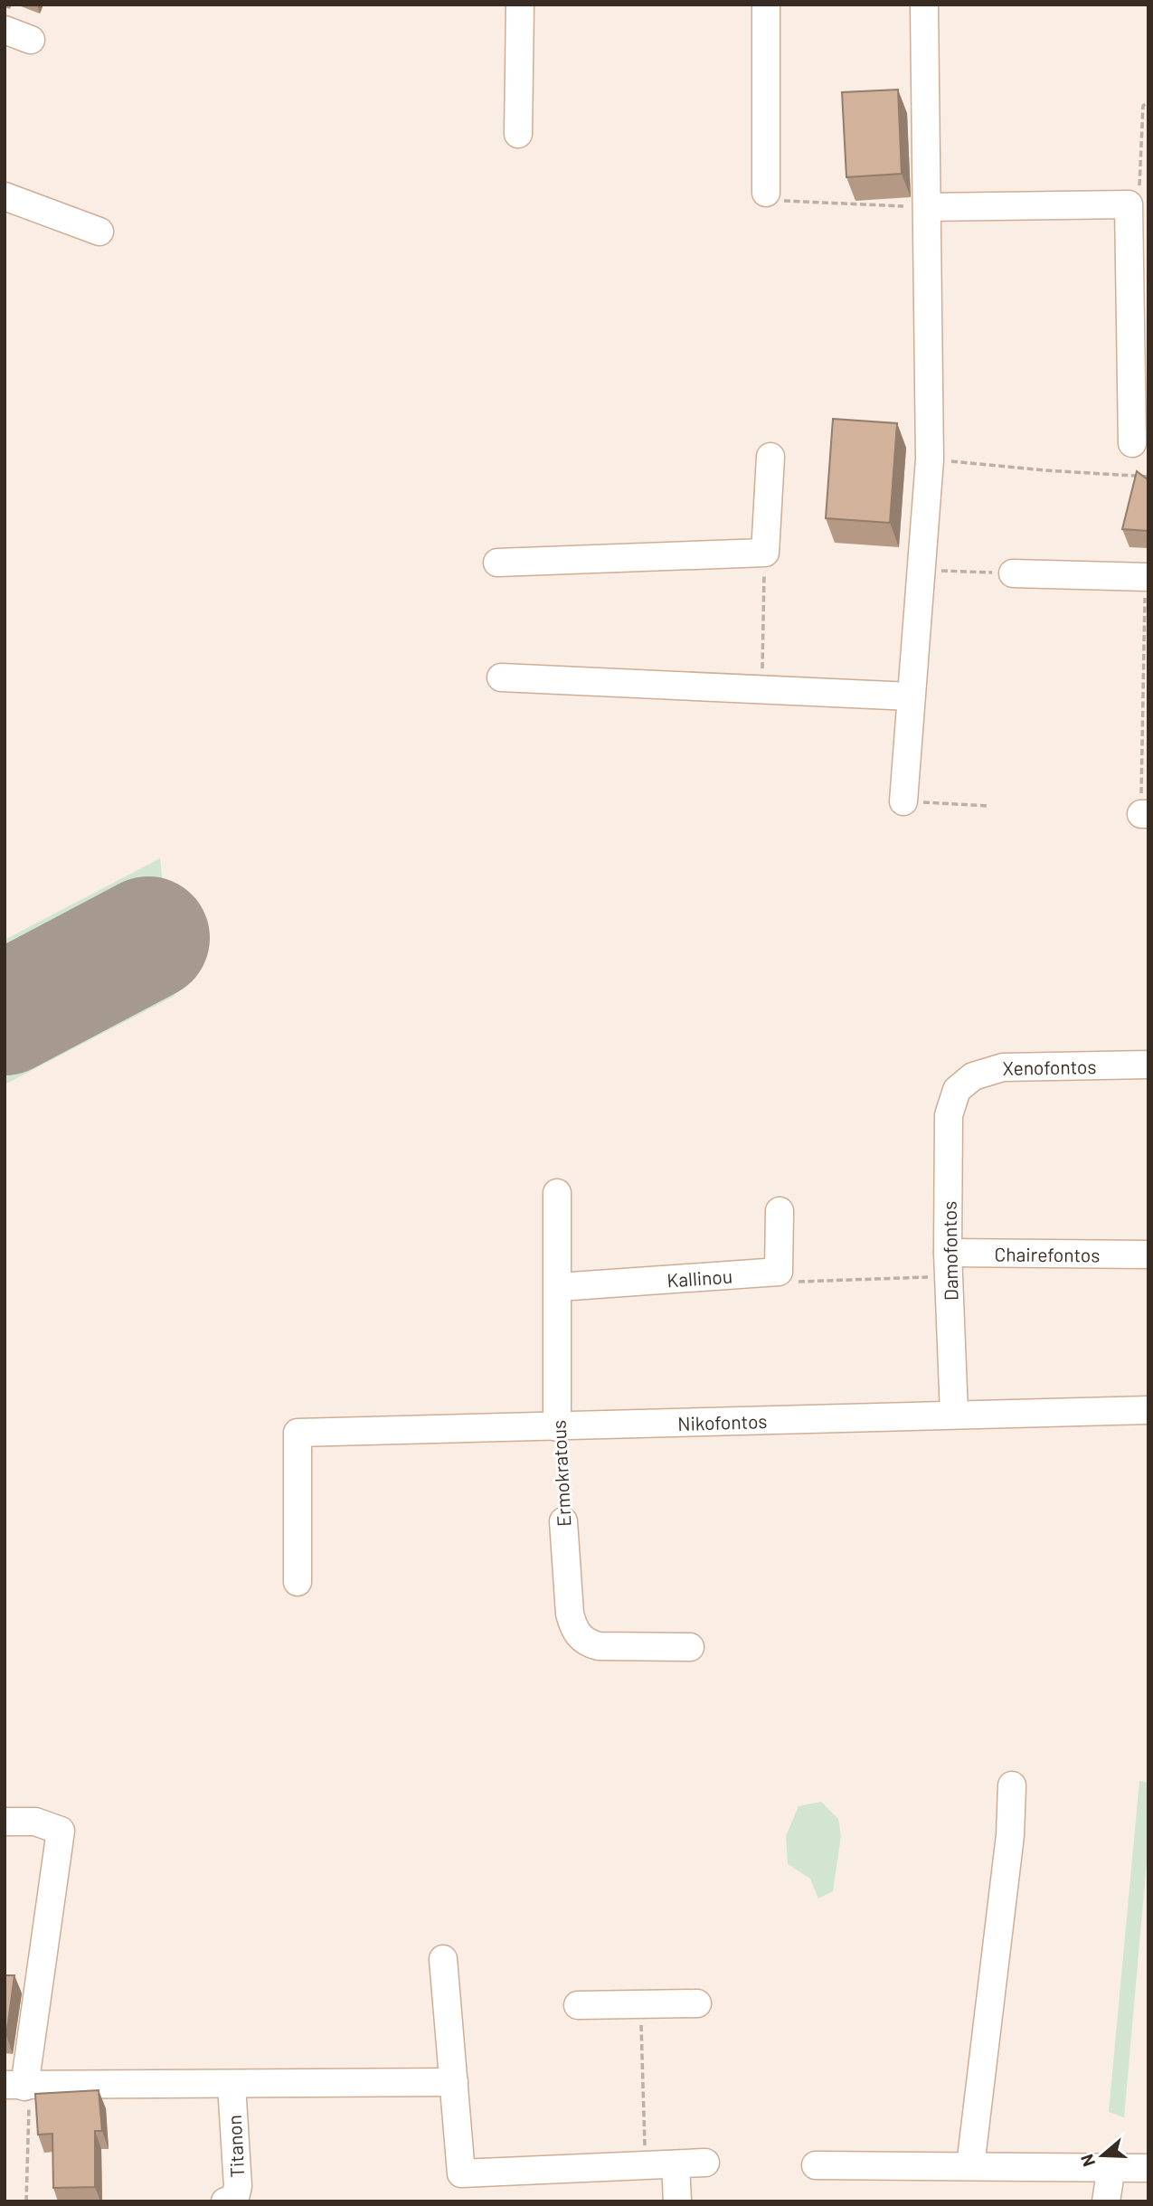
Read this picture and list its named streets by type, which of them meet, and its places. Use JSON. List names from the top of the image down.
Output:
{
  "streets": {
    "street": [
      "Xenofontos",
      "Damofontos",
      "Chairefontos",
      "Kallinou",
      "Nikofontos",
      "Ermokratous",
      "Titanon"
    ]
  },
  "crossings": [
    ["Xenofontos", "Damofontos"],
    ["Damofontos", "Chairefontos"],
    ["Damofontos", "Nikofontos"],
    ["Kallinou", "Ermokratous"],
    ["Nikofontos", "Ermokratous"]
  ],
  "north": "left"
}
